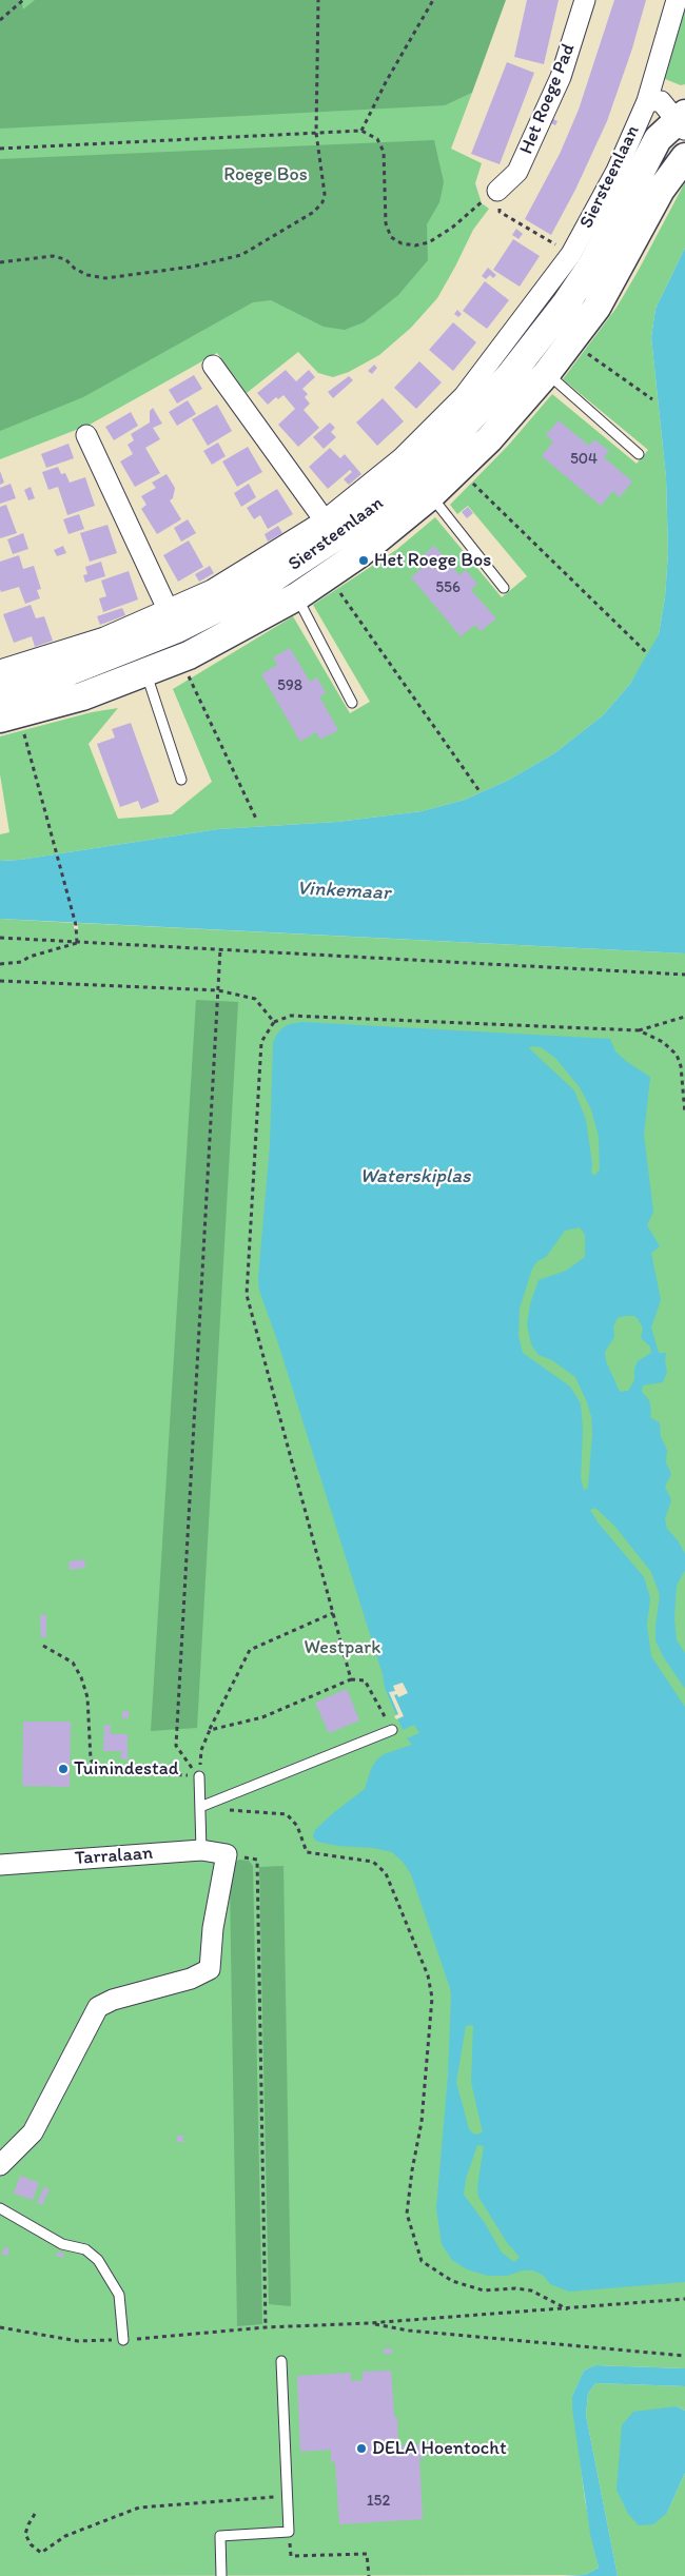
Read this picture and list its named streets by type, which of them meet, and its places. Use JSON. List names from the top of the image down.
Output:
{
  "streets": {
    "main road": ["Siersteenlaan"],
    "street": ["Het Roege Pad", "Tarralaan"]
  },
  "water": ["Vinkemaar", "Waterskiplas"],
  "parks": ["Roege Bos", "Westpark"],
  "places": ["Het Roege Bos", "Tuinindestad", "DELA Hoentocht"],
  "house_numbers": [
    "504",
    "556",
    "598",
    "152"
  ]
}
